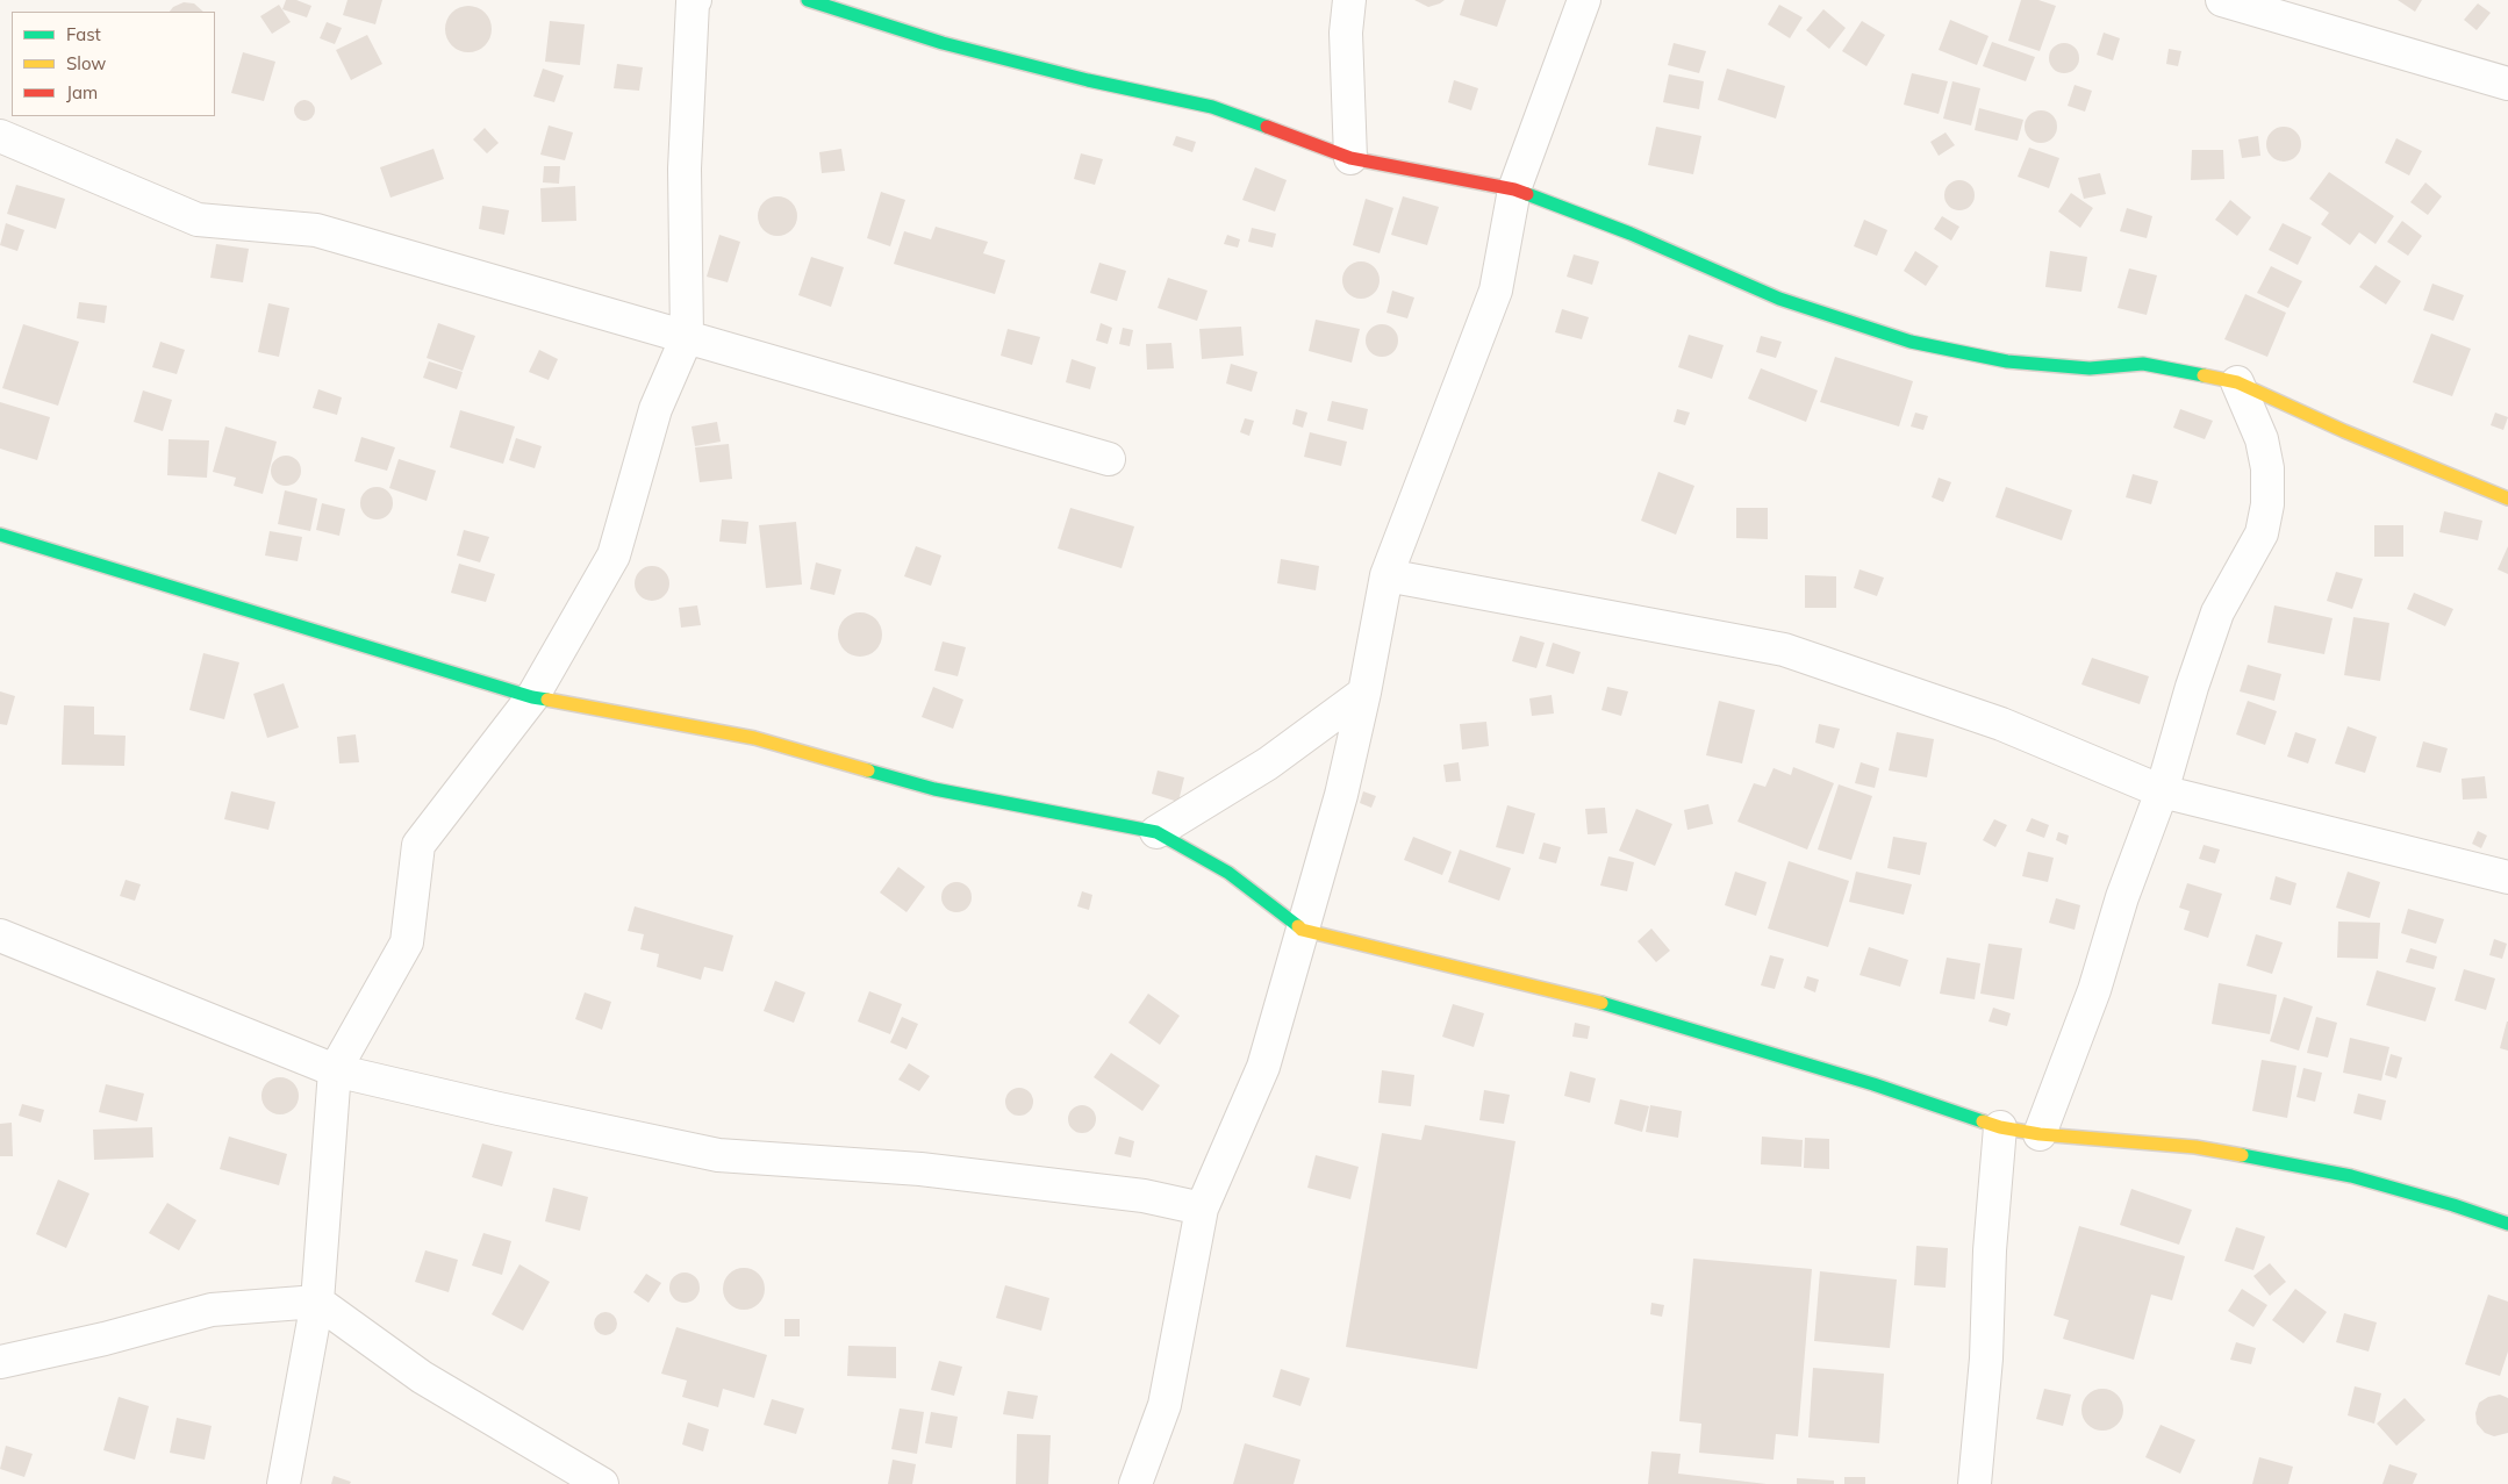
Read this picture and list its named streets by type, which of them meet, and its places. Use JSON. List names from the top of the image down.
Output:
{
  "legend": ["Fast", "Slow", "Jam"]
}
